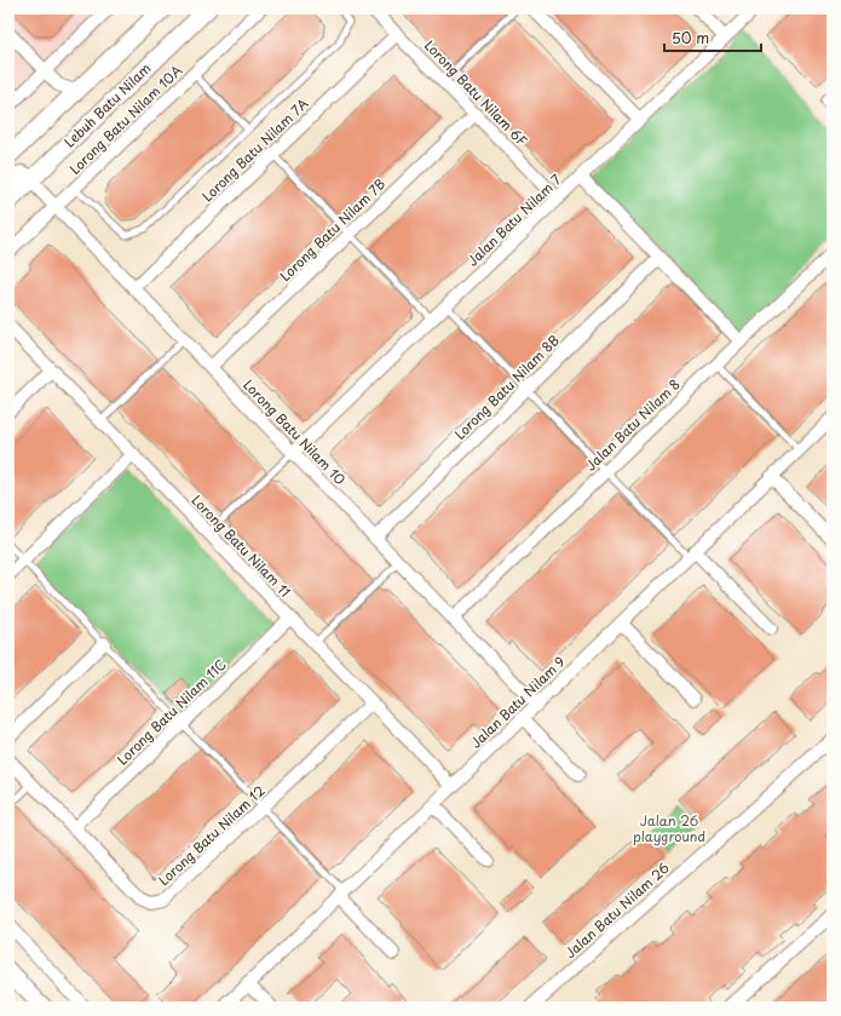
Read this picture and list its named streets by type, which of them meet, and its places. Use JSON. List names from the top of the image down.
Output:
{
  "streets": {
    "main road": ["Lebuh Batu Nilam"],
    "street": [
      "Lorong Batu Nilam 6F",
      "Lorong Batu Nilam 10A",
      "Lorong Batu Nilam 7A",
      "Jalan Batu Nilam 7",
      "Lorong Batu Nilam 7B",
      "Lorong Batu Nilam 8B",
      "Jalan Batu Nilam 8",
      "Lorong Batu Nilam 10",
      "Lorong Batu Nilam 11",
      "Jalan Batu Nilam 9",
      "Lorong Batu Nilam 11C",
      "Lorong Batu Nilam 12",
      "Jalan Batu Nilam 26"
    ]
  },
  "crossings": [
    ["Lorong Batu Nilam 6F", "Lorong Batu Nilam 7A"],
    ["Lorong Batu Nilam 6F", "Jalan Batu Nilam 7"],
    ["Lorong Batu Nilam 6F", "Lorong Batu Nilam 7B"],
    ["Lebuh Batu Nilam", "Lorong Batu Nilam 10"],
    ["Lorong Batu Nilam 10A", "Lorong Batu Nilam 10"],
    ["Lorong Batu Nilam 7A", "Lorong Batu Nilam 10"],
    ["Jalan Batu Nilam 7", "Lorong Batu Nilam 10"],
    ["Lorong Batu Nilam 7B", "Lorong Batu Nilam 10"],
    ["Lorong Batu Nilam 8B", "Lorong Batu Nilam 10"],
    ["Jalan Batu Nilam 8", "Lorong Batu Nilam 10"],
    ["Lorong Batu Nilam 10", "Jalan Batu Nilam 9"],
    ["Lorong Batu Nilam 11", "Jalan Batu Nilam 9"],
    ["Lorong Batu Nilam 11", "Lorong Batu Nilam 11C"],
    ["Lorong Batu Nilam 11", "Lorong Batu Nilam 12"],
    ["Lorong Batu Nilam 11C", "Lorong Batu Nilam 12"]
  ],
  "parks": ["Jalan 26 playground"],
  "scale_bar": "50 m"
}
